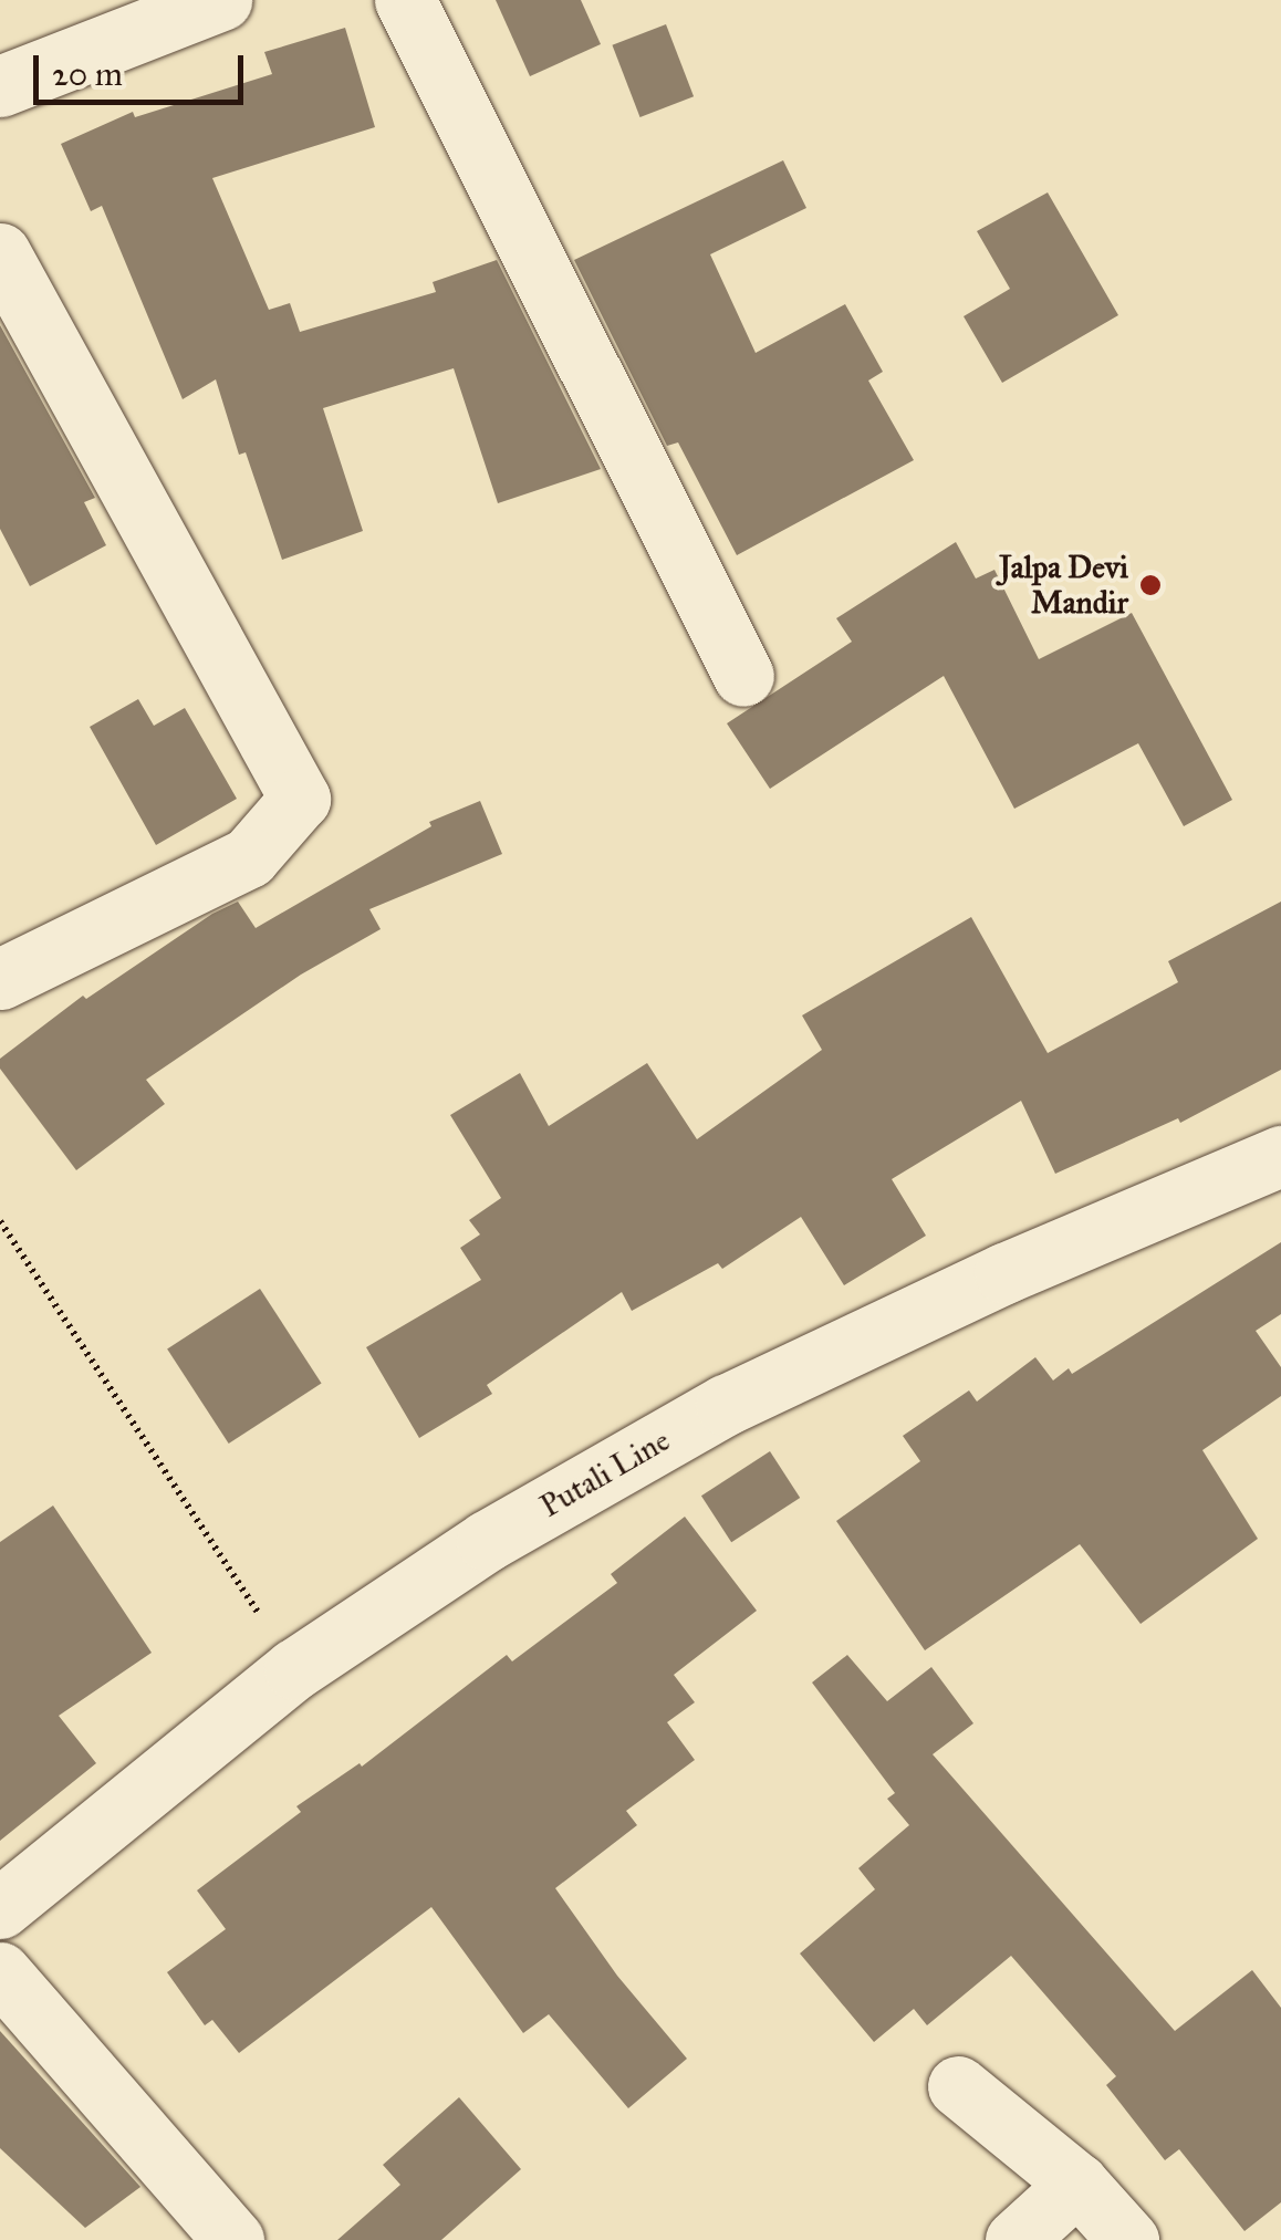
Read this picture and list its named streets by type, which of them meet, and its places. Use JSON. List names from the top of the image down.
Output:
{
  "streets": {
    "street": ["Putali Line"]
  },
  "places": ["Jalpa Devi Mandir"],
  "scale_bar": "20 m"
}
